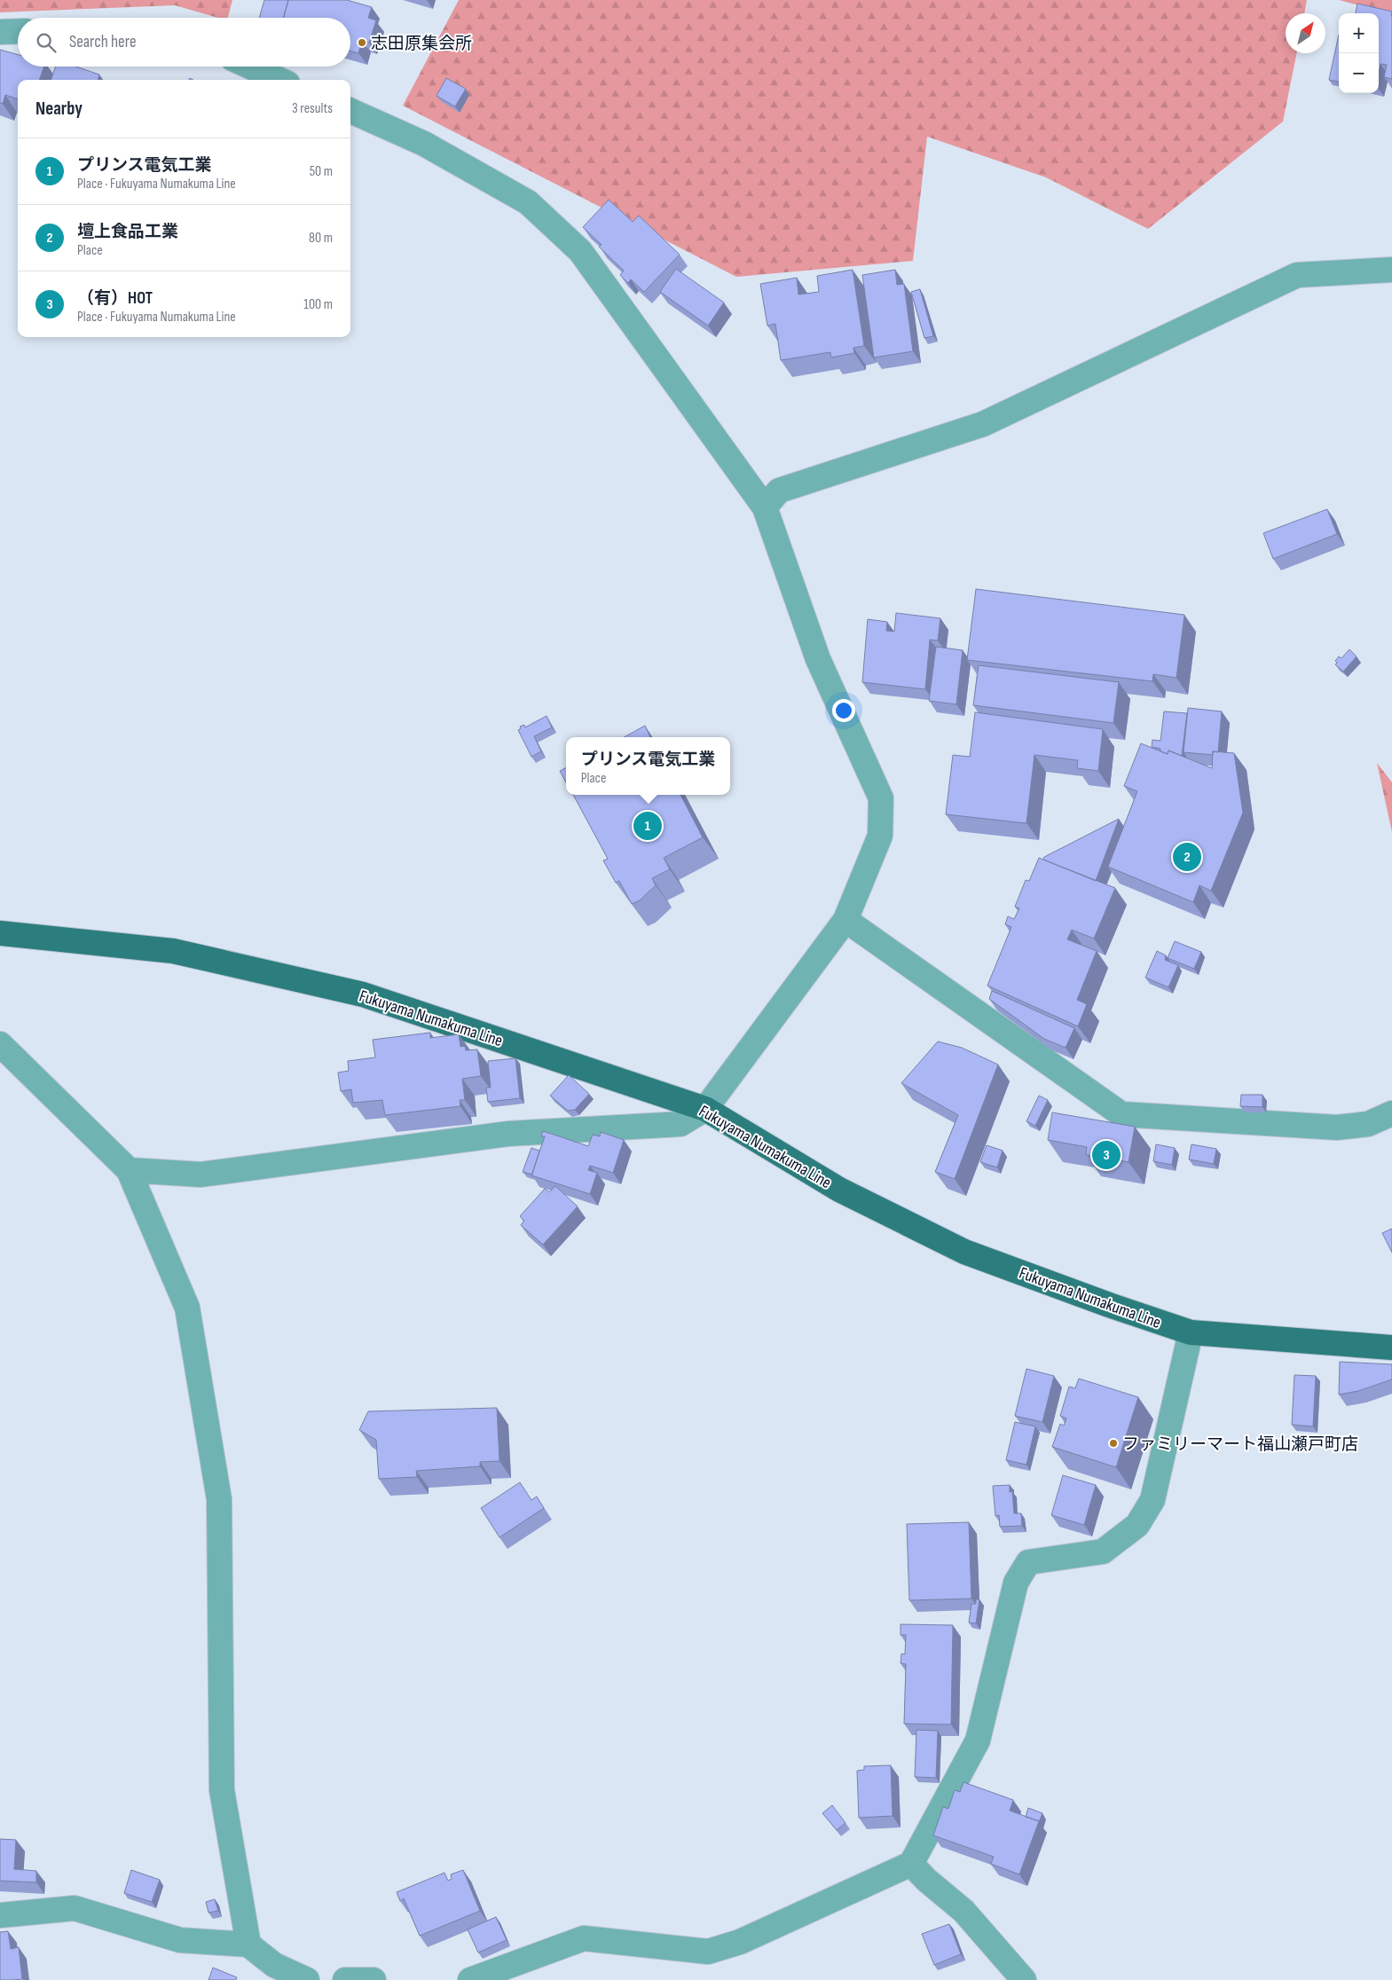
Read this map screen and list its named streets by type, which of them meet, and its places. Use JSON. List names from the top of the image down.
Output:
{
  "streets": {
    "main road": ["Fukuyama Numakuma Line"]
  },
  "places": ["志田原集会所", "ファミリーマート福山瀬戸町店"],
  "north": "top right",
  "page": {
    "map_buttons": ["+", "−"],
    "search": "Search here",
    "heading": ["Nearby", "3 results"],
    "list": [
      {
        "mark": "1",
        "name": "プリンス電気工業",
        "note": "Place · Fukuyama Numakuma Line",
        "value": "50 m"
      },
      {
        "mark": "2",
        "name": "壇上食品工業",
        "note": "Place",
        "value": "80 m"
      },
      {
        "mark": "3",
        "name": "（有）HOT",
        "note": "Place · Fukuyama Numakuma Line",
        "value": "100 m"
      }
    ],
    "popup": ["プリンス電気工業", "Place"],
    "pins": ["1", "2", "3"]
  }
}
